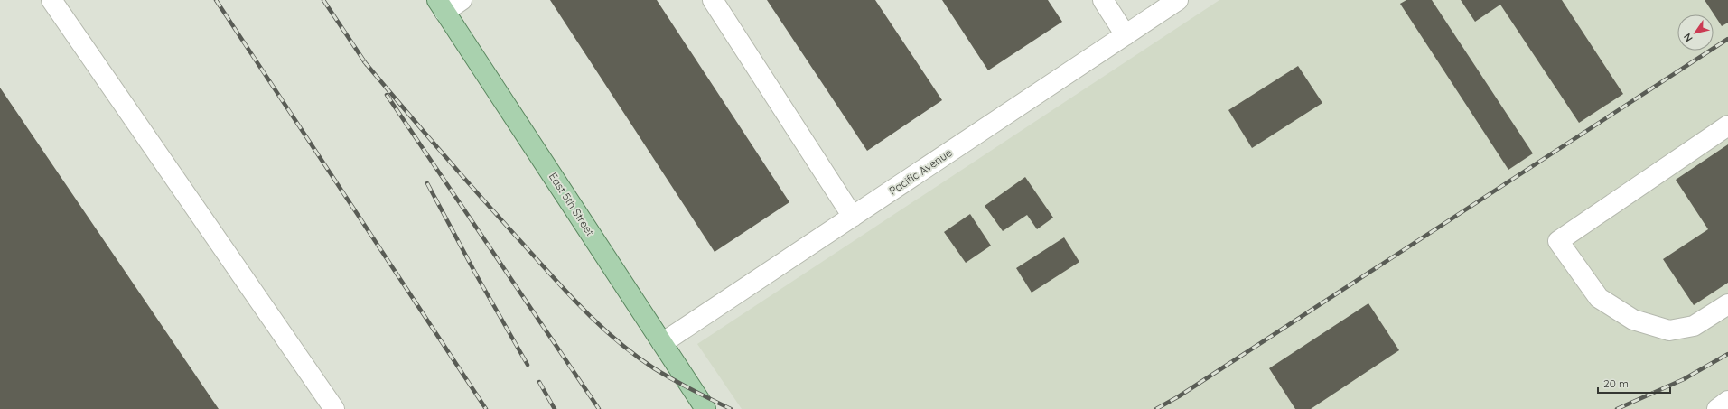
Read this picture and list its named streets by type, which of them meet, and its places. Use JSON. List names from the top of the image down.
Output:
{
  "streets": {
    "main road": ["East 5th Street"],
    "street": ["Pacific Avenue"]
  },
  "crossings": [
    ["Pacific Avenue", "East 5th Street"]
  ],
  "scale_bar": "20 m",
  "north": "bottom left"
}
